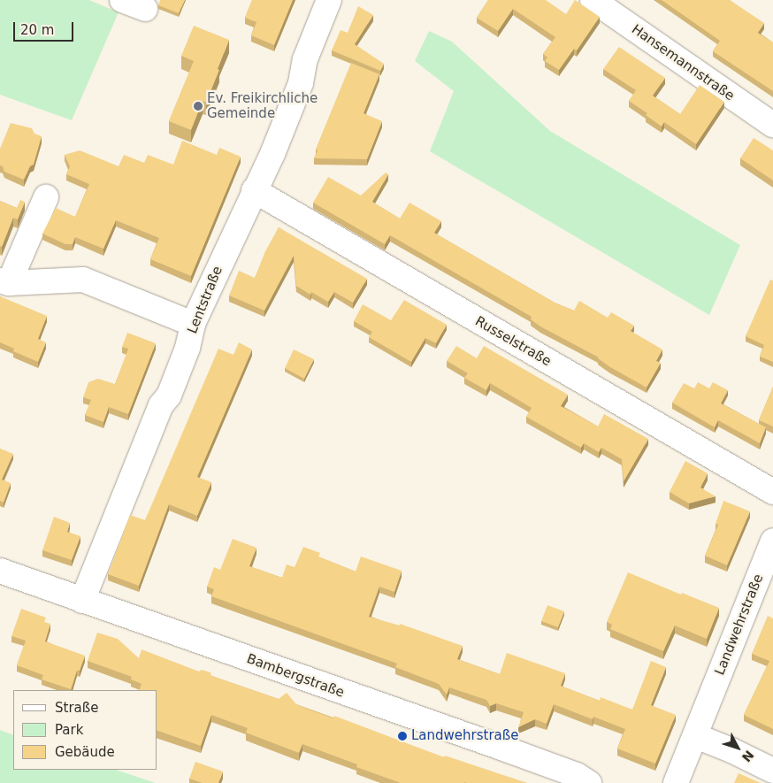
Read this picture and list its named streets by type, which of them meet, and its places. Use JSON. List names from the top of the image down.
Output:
{
  "streets": {
    "street": [
      "Hansemannstraße",
      "Lentstraße",
      "Russelstraße",
      "Landwehrstraße",
      "Bambergstraße"
    ]
  },
  "crossings": [
    ["Lentstraße", "Russelstraße"],
    ["Lentstraße", "Bambergstraße"]
  ],
  "places": ["Ev. Freikirchliche Gemeinde", "Landwehrstraße"],
  "legend": ["Straße", "Park", "Gebäude"],
  "scale_bar": "20 m",
  "north": "bottom right"
}
